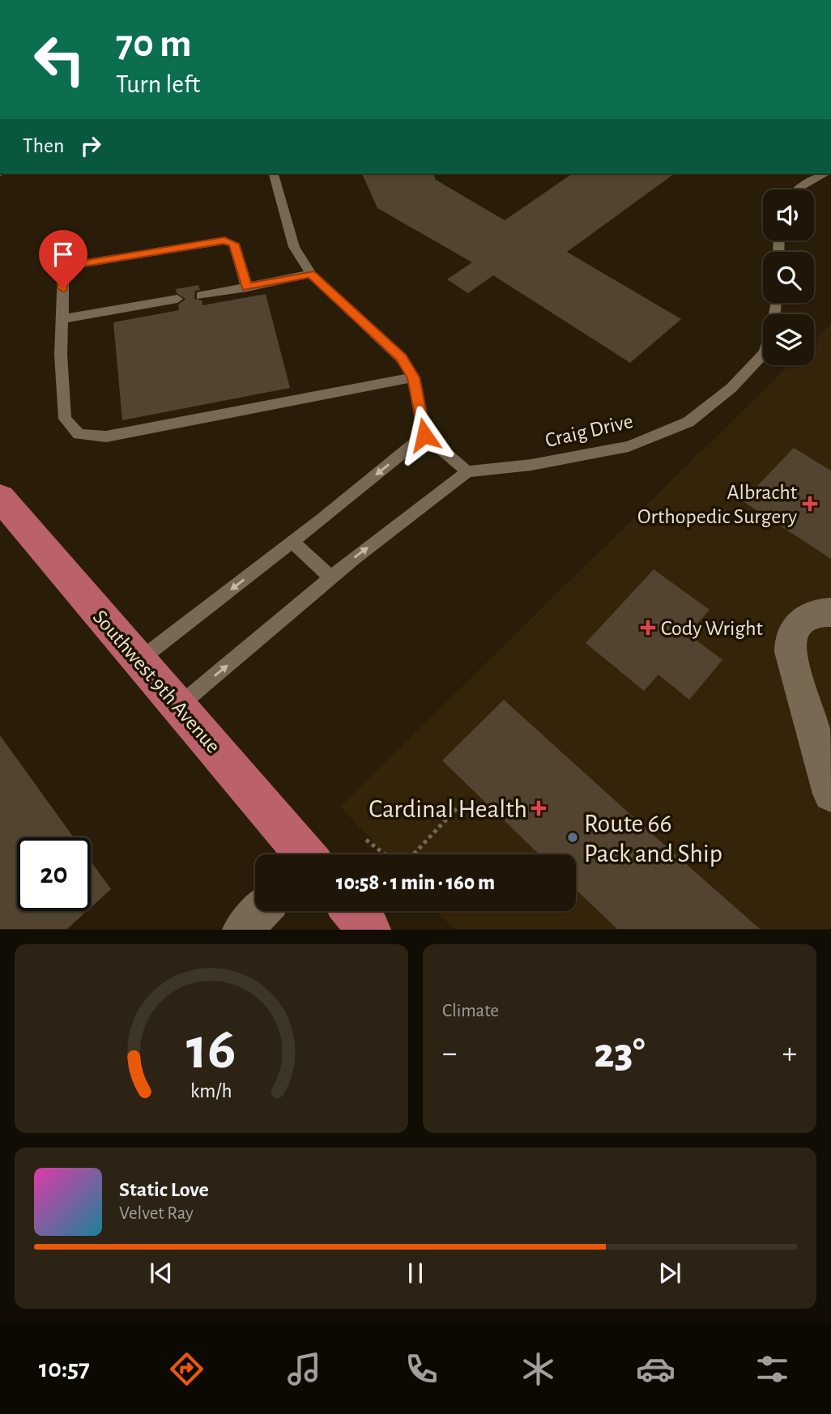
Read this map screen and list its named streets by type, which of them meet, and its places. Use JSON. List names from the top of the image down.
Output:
{
  "streets": {
    "main road": ["Southwest 9th Avenue"],
    "lane": ["Craig Drive"]
  },
  "places": {
    "health": ["Albracht Orthopedic Surgery", "Cody Wright", "Cardinal Health"],
    "other": ["Route 66 Pack and Ship"]
  },
  "page": {
    "turn": ["70 m", "Turn left"],
    "then": "Then",
    "limit": "20",
    "trip": "10:58 · 1 min · 160 m",
    "tile": "Climate",
    "heat": ["−", "23°", "+"],
    "song": ["Static Love", "Velvet Ray"],
    "tabs": "10:57",
    "gauge": ["16", "km/h"]
  }
}
